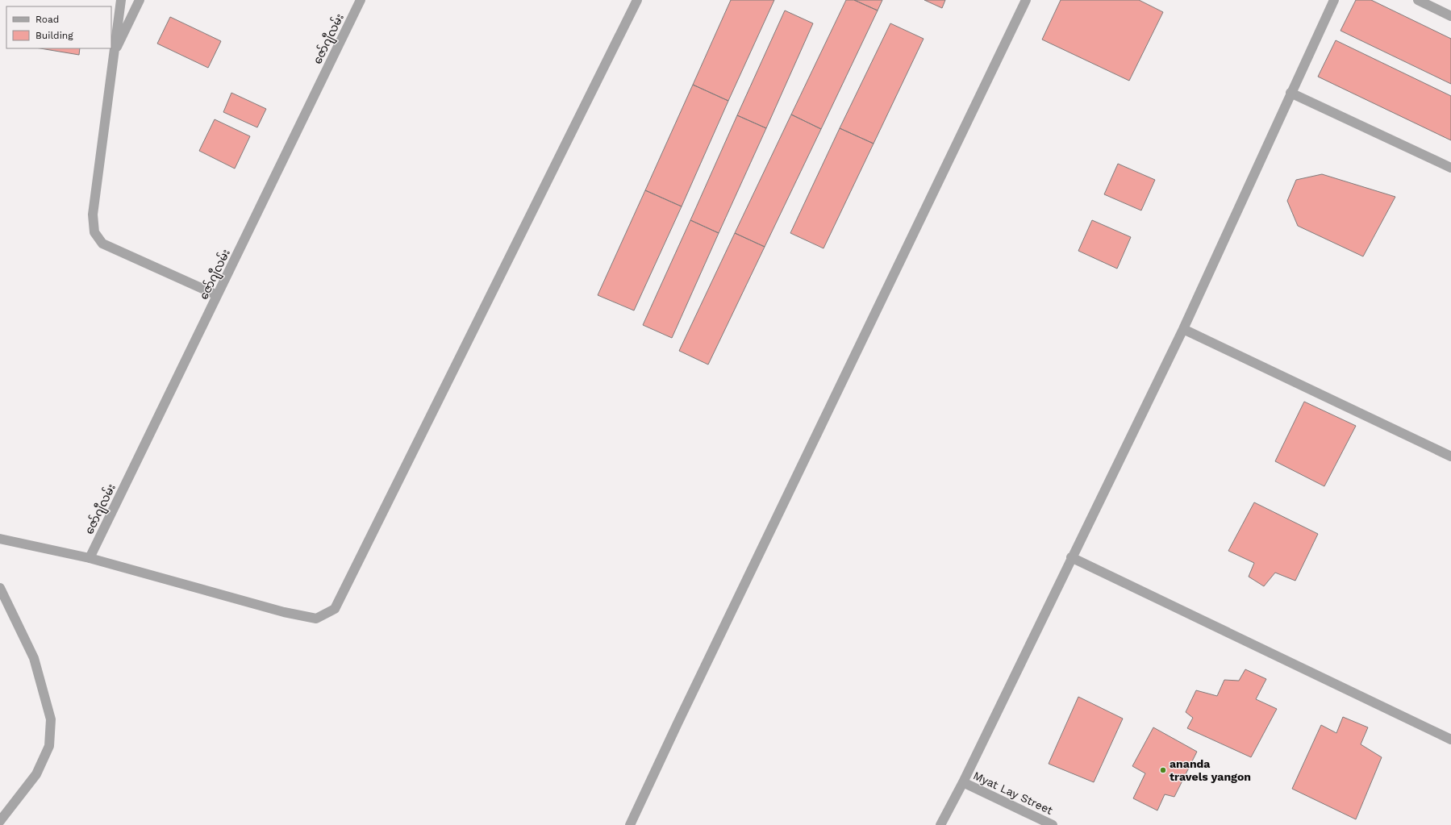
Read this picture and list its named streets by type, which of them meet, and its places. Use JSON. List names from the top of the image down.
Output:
{
  "streets": {
    "street": ["ဇော်ဂျီလမ်း", "Myat Lay Street"]
  },
  "places": ["ananda travels yangon"],
  "legend": ["Road", "Building"]
}
